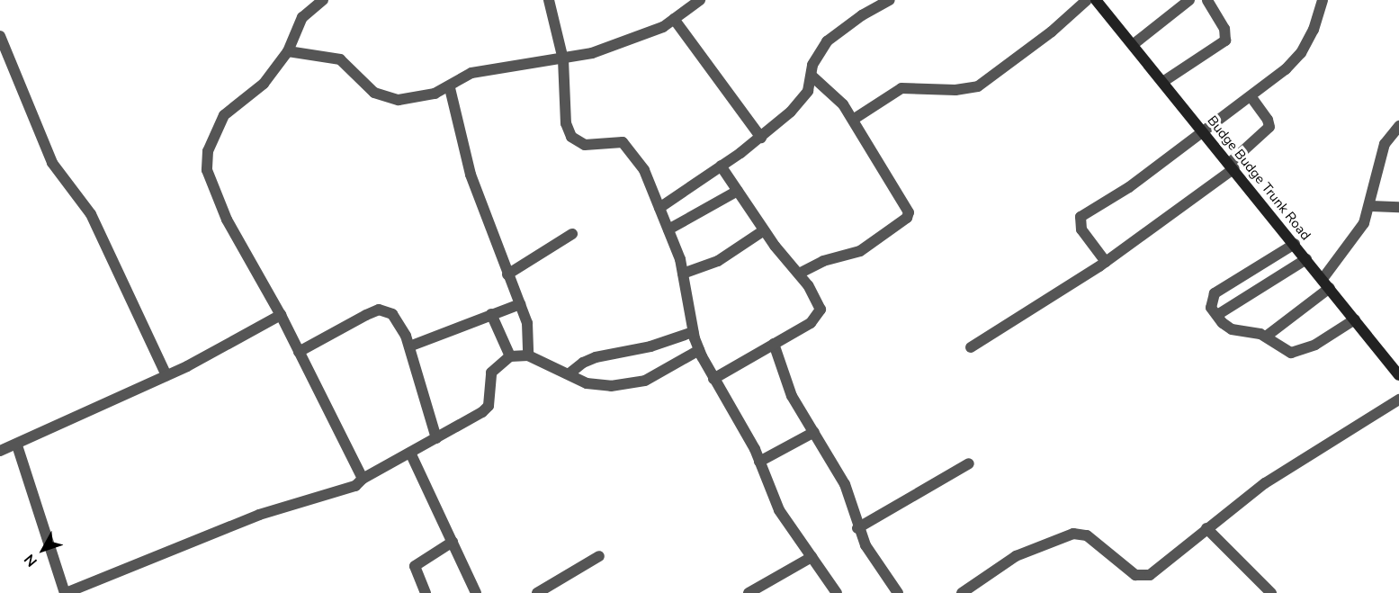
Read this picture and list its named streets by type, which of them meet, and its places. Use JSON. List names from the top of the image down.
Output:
{
  "streets": {
    "main road": ["Budge Budge Trunk Road"]
  },
  "north": "bottom left"
}
